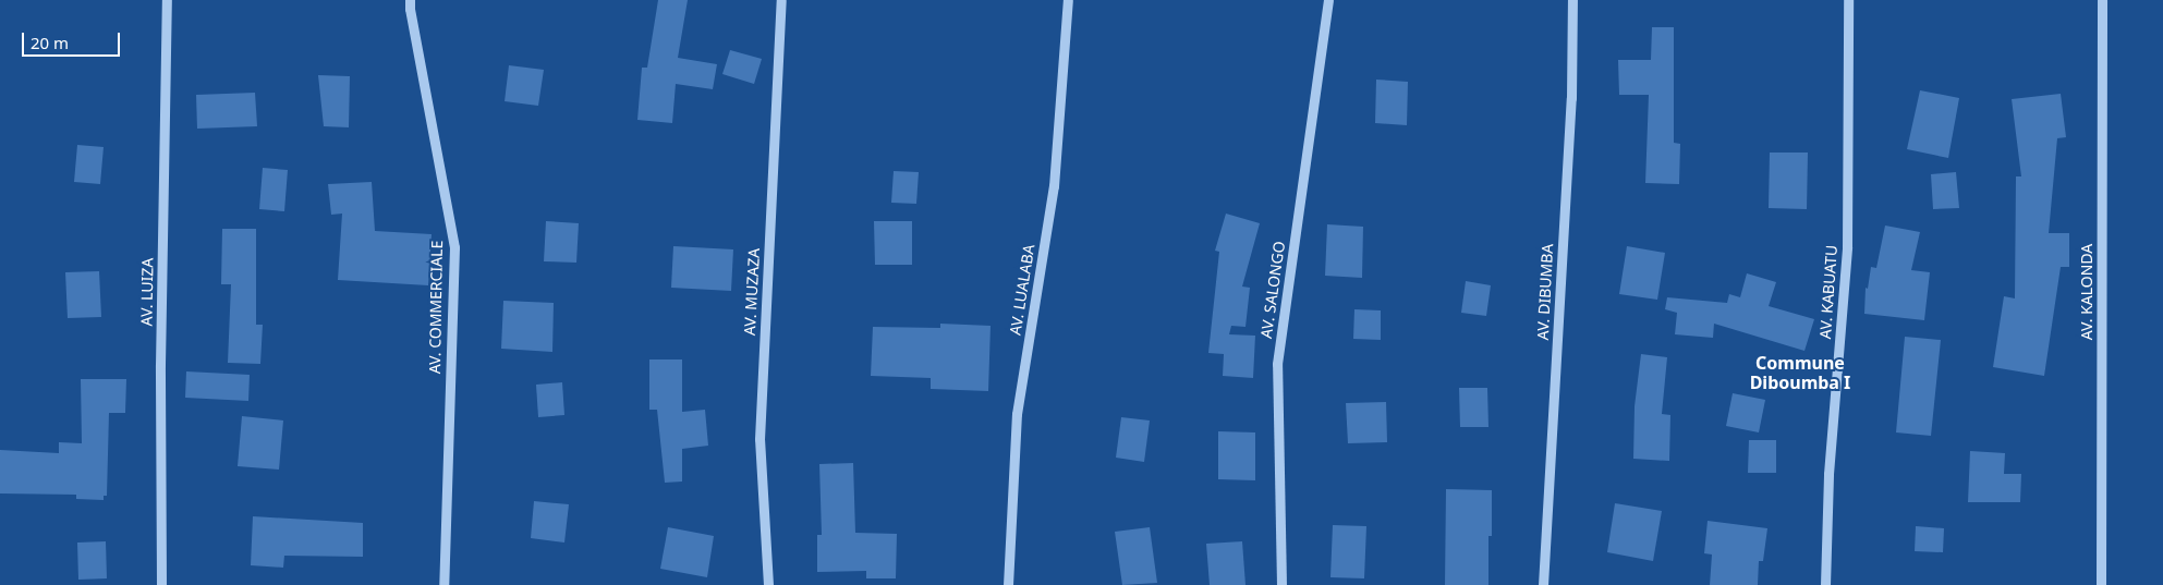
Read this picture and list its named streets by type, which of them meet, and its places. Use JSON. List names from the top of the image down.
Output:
{
  "streets": {
    "street": [
      "AV. LUALABA",
      "AV. SALONGO",
      "AV. LUIZA",
      "AV. MUZAZA",
      "AV. DIBUMBA",
      "AV. KABUATU",
      "AV. KALONDA",
      "AV. COMMERCIALE"
    ]
  },
  "districts": ["Commune Diboumba I"],
  "scale_bar": "20 m"
}
